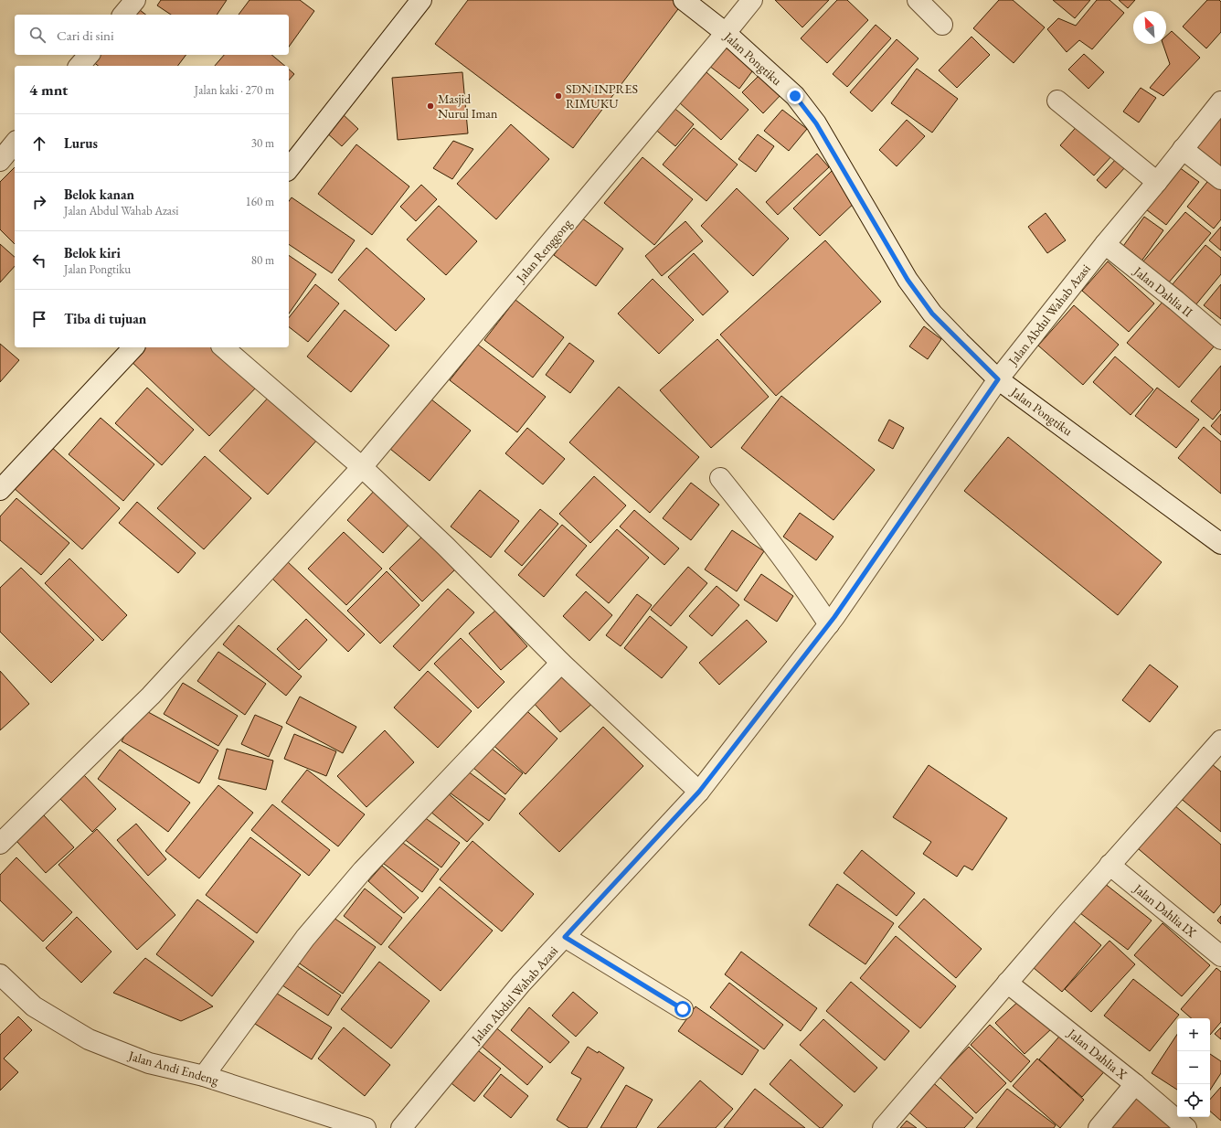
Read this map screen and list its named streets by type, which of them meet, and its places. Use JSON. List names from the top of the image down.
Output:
{
  "streets": {
    "street": [
      "Jalan Pongtiku",
      "Jalan Renggong",
      "Jalan Dahlia II",
      "Jalan Abdul Wahab Azasi",
      "Jalan Dahlia IX",
      "Jalan Dahlia X",
      "Jalan Andi Endeng"
    ]
  },
  "crossings": [
    ["Jalan Pongtiku", "Jalan Renggong"],
    ["Jalan Pongtiku", "Jalan Abdul Wahab Azasi"],
    ["Jalan Dahlia II", "Jalan Abdul Wahab Azasi"]
  ],
  "places": ["SDN INPRES RIMUKU", "Masjid Nurul Iman"],
  "north": "top left",
  "page": {
    "search": "Cari di sini",
    "heading": ["4 mnt", "Jalan kaki · 270 m"],
    "list": [
      ["Lurus", "30 m"],
      ["Belok kanan", "Jalan Abdul Wahab Azasi", "160 m"],
      ["Belok kiri", "Jalan Pongtiku", "80 m"],
      "Tiba di tujuan"
    ],
    "map_buttons": ["+", "−"]
  }
}
